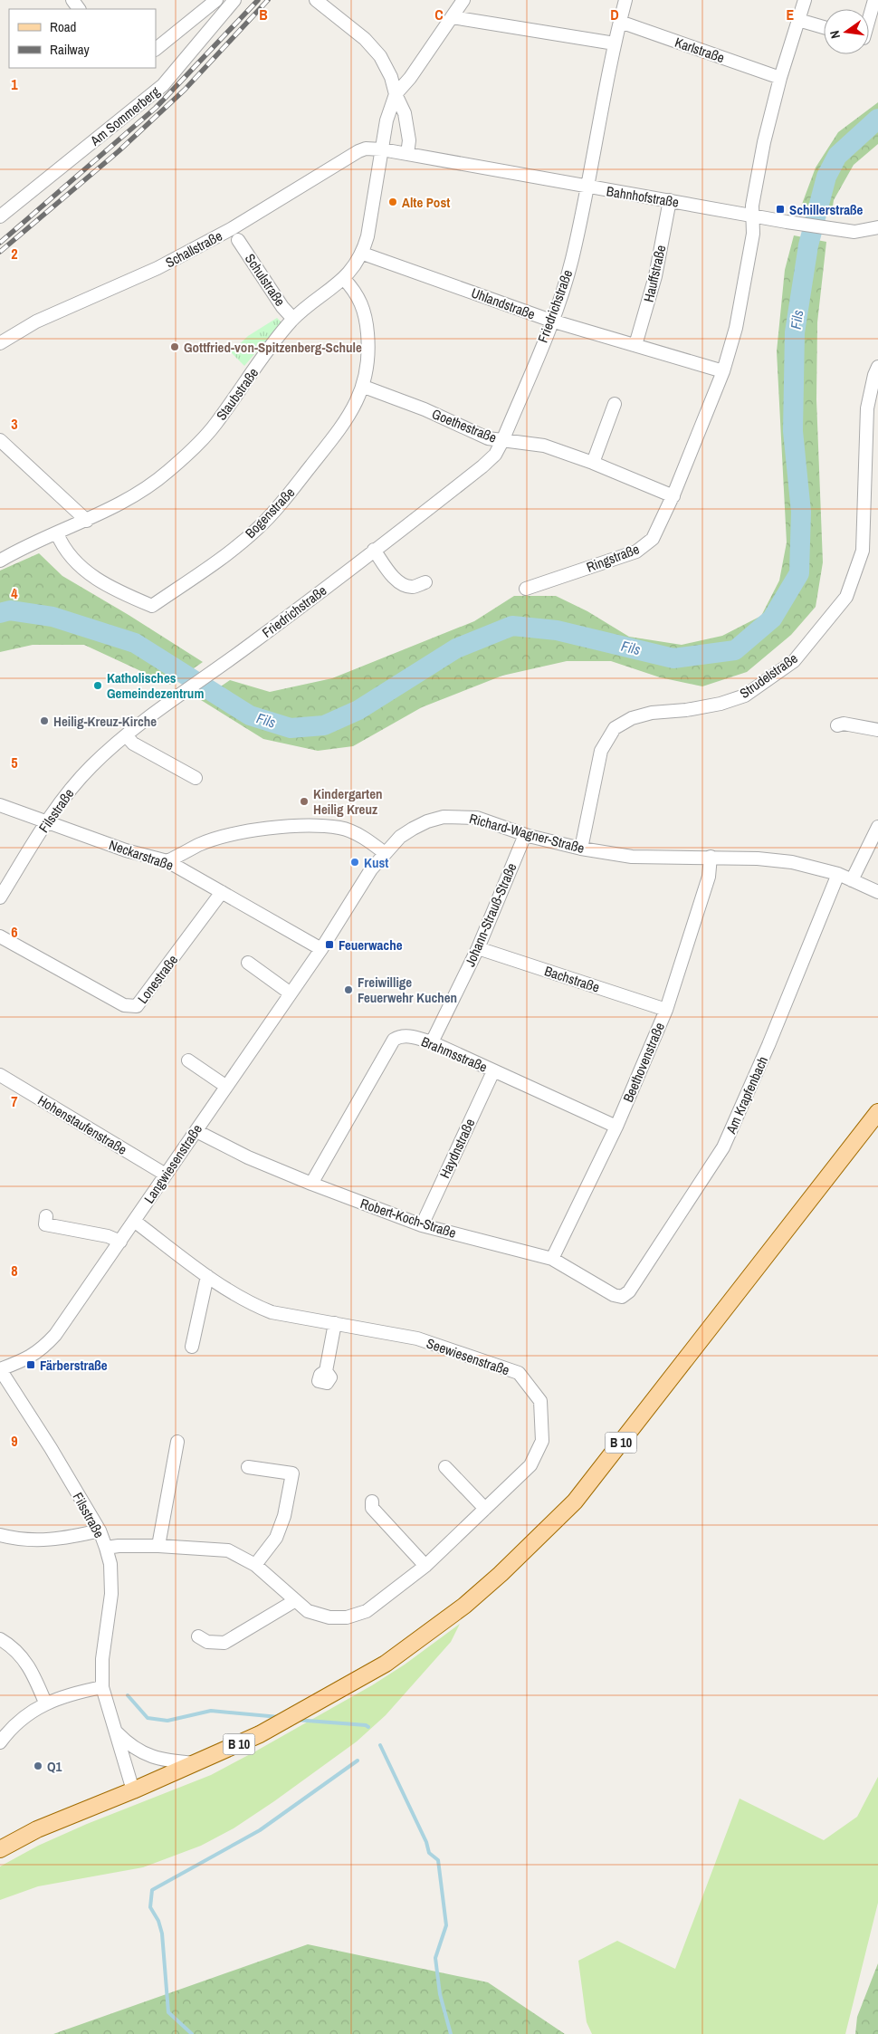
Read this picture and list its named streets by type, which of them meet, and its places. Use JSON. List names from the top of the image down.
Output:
{
  "streets": {
    "main road": ["B 10"],
    "street": [
      "Karlstraße",
      "Am Sommerberg",
      "Bahnhofstraße",
      "Schallstraße",
      "Hauffstraße",
      "Schulstraße",
      "Uhlandstraße",
      "Friedrichstraße",
      "Staubstraße",
      "Goethestraße",
      "Bogenstraße",
      "Ringstraße",
      "Strudelstraße",
      "Filsstraße",
      "Richard-Wagner-Straße",
      "Neckarstraße",
      "Johann-Strauß-Straße",
      "Lonestraße",
      "Bachstraße",
      "Brahmsstraße",
      "Beethovenstraße",
      "Am Krapfenbach",
      "Hohenstaufenstraße",
      "Haydnstraße",
      "Langwiesenstraße",
      "Robert-Koch-Straße",
      "Seewiesenstraße"
    ]
  },
  "crossings": [
    ["Karlstraße", "Friedrichstraße"],
    ["Bahnhofstraße", "Schallstraße"],
    ["Bahnhofstraße", "Hauffstraße"],
    ["Bahnhofstraße", "Friedrichstraße"],
    ["Bahnhofstraße", "Staubstraße"],
    ["Schallstraße", "Staubstraße"],
    ["Hauffstraße", "Uhlandstraße"],
    ["Schulstraße", "Staubstraße"],
    ["Uhlandstraße", "Friedrichstraße"],
    ["Uhlandstraße", "Staubstraße"],
    ["Friedrichstraße", "Goethestraße"],
    ["Friedrichstraße", "Filsstraße"],
    ["Staubstraße", "Bogenstraße"],
    ["Goethestraße", "Bogenstraße"],
    ["Goethestraße", "Ringstraße"],
    ["Strudelstraße", "Richard-Wagner-Straße"],
    ["Filsstraße", "Neckarstraße"],
    ["Filsstraße", "Langwiesenstraße"],
    ["Filsstraße", "Seewiesenstraße"],
    ["Filsstraße", "B 10"],
    ["Richard-Wagner-Straße", "Johann-Strauß-Straße"],
    ["Richard-Wagner-Straße", "Beethovenstraße"],
    ["Richard-Wagner-Straße", "Am Krapfenbach"],
    ["Richard-Wagner-Straße", "Langwiesenstraße"],
    ["Neckarstraße", "Lonestraße"],
    ["Neckarstraße", "Langwiesenstraße"],
    ["Johann-Strauß-Straße", "Bachstraße"],
    ["Johann-Strauß-Straße", "Brahmsstraße"],
    ["Bachstraße", "Beethovenstraße"],
    ["Brahmsstraße", "Beethovenstraße"],
    ["Brahmsstraße", "Haydnstraße"],
    ["Brahmsstraße", "Robert-Koch-Straße"],
    ["Beethovenstraße", "Robert-Koch-Straße"],
    ["Am Krapfenbach", "Robert-Koch-Straße"],
    ["Hohenstaufenstraße", "Langwiesenstraße"],
    ["Haydnstraße", "Robert-Koch-Straße"],
    ["Langwiesenstraße", "Robert-Koch-Straße"],
    ["Langwiesenstraße", "Seewiesenstraße"]
  ],
  "water": ["Fils"],
  "places": {
    "other": [
      "Alte Post",
      "Gottfried-von-Spitzenberg-Schule",
      "Katholisches Gemeindezentrum",
      "Heilig-Kreuz-Kirche",
      "Kindergarten Heilig Kreuz",
      "Kust",
      "Freiwillige Feuerwehr Kuchen",
      "Q1"
    ],
    "transit": ["Schillerstraße", "Feuerwache", "Färberstraße"]
  },
  "legend": ["Road", "Railway"],
  "north": "left",
  "grid": {
    "columns": [
      "B",
      "C",
      "D",
      "E"
    ],
    "rows": [
      "1",
      "2",
      "3",
      "4",
      "5",
      "6",
      "7",
      "8",
      "9"
    ]
  }
}
